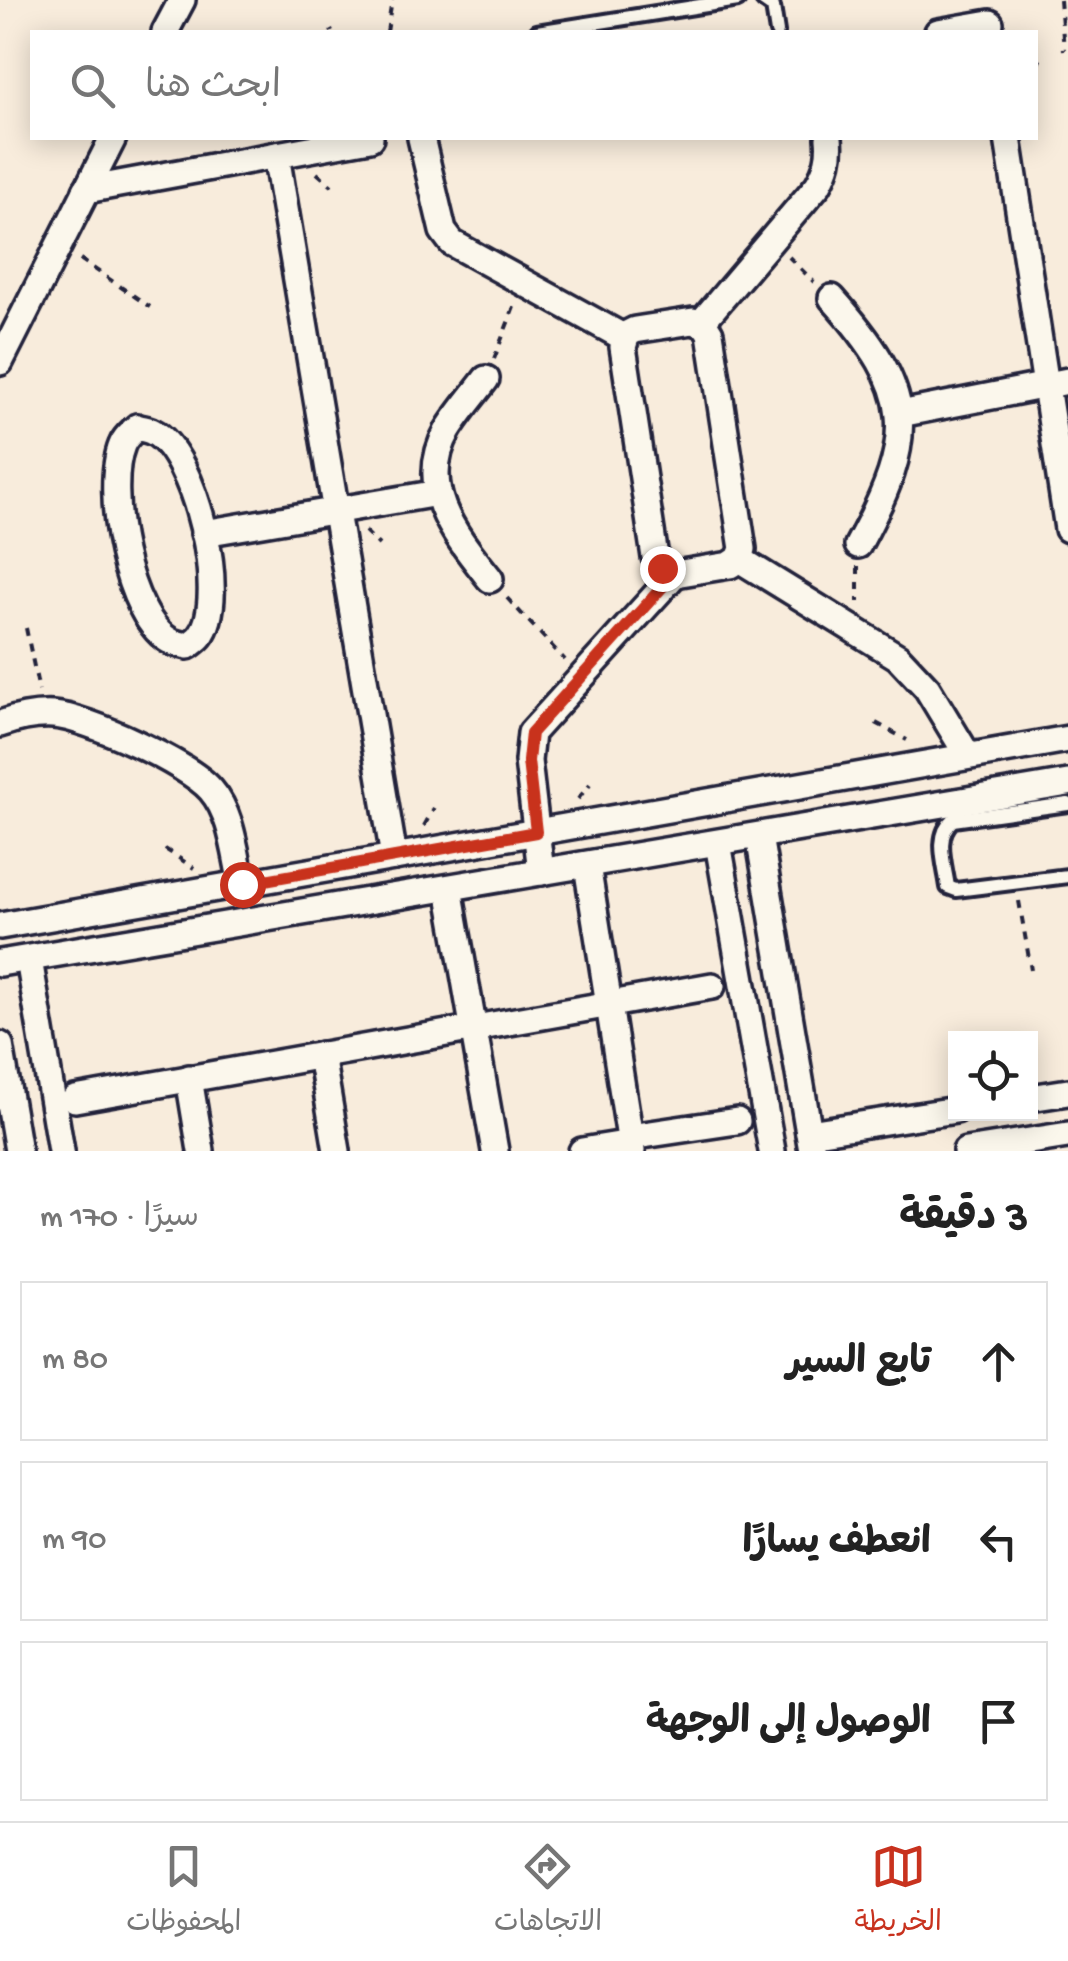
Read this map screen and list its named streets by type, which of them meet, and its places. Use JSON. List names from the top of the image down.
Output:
{
  "page": {
    "search": "ابحث هنا",
    "heading": ["3 دقيقة", "سيرًا · 170 m"],
    "list": [
      ["تابع السير", "80 m"],
      ["انعطف يسارًا", "90 m"],
      "الوصول إلى الوجهة"
    ],
    "nav": ["الخريطة", "الاتجاهات", "المحفوظات"]
  }
}
